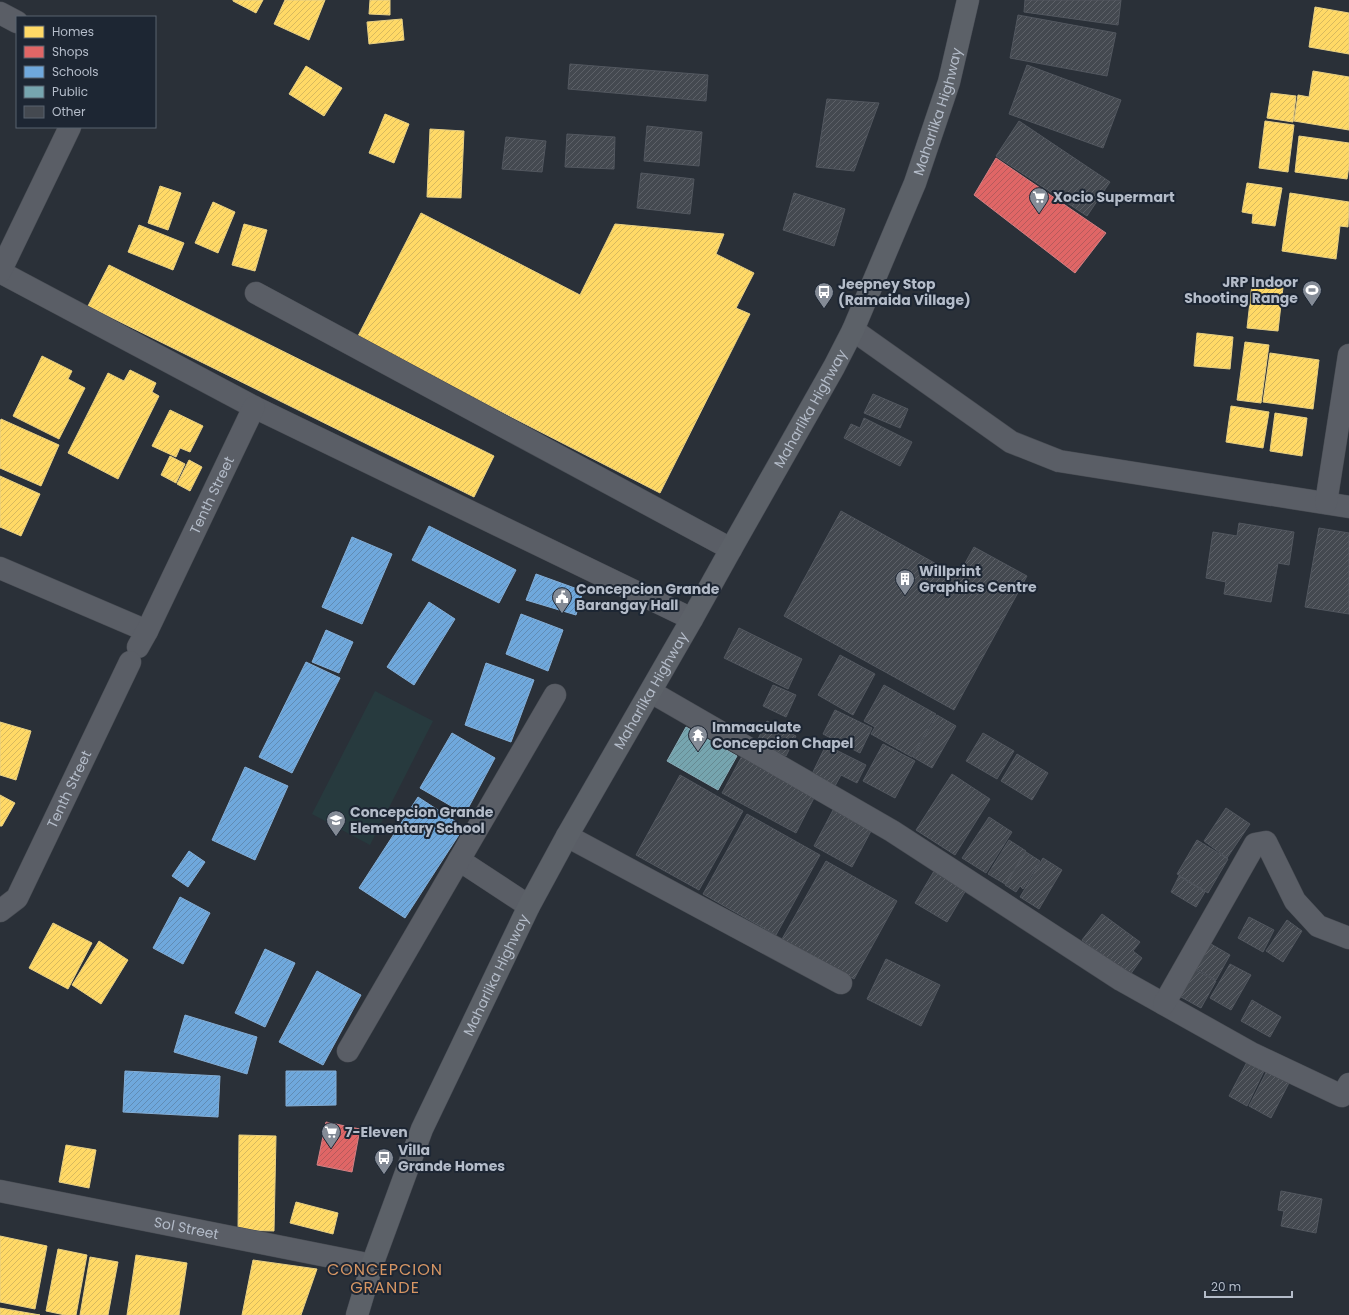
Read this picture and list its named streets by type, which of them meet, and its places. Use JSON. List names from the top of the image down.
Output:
{
  "streets": {
    "main road": ["Maharlika Highway"],
    "street": ["Tenth Street", "Sol Street"]
  },
  "crossings": [
    ["Maharlika Highway", "Sol Street"]
  ],
  "districts": ["CONCEPCION GRANDE"],
  "places": {
    "supermarket": ["Xocio Supermart", "7-Eleven"],
    "sports": ["JRP Indoor Shooting Range"],
    "bus stop": ["Jeepney Stop (Ramaida Village)", "Villa Grande Homes"],
    "building": ["Willprint Graphics Centre"],
    "public building": ["Concepcion Grande Barangay Hall"],
    "temple": ["Immaculate Concepcion Chapel"],
    "school or university": ["Concepcion Grande Elementary School"]
  },
  "legend": [
    "Homes",
    "Shops",
    "Schools",
    "Public",
    "Other"
  ],
  "scale_bar": "20 m"
}
